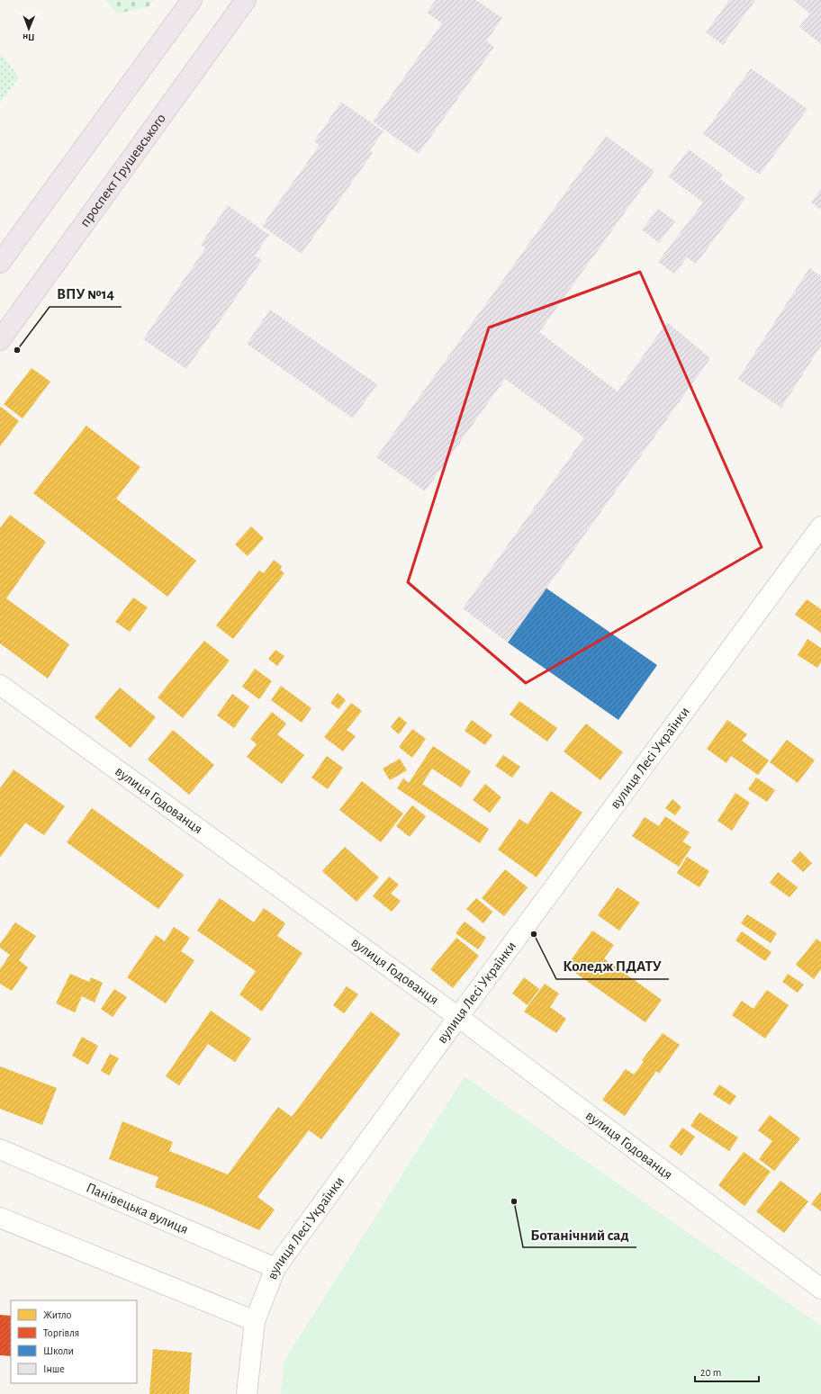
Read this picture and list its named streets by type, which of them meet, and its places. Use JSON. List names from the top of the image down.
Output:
{
  "streets": {
    "main road": ["проспект Грушевського"],
    "street": ["вулиця Лесі Українки", "вулиця Годованця", "Панівецька вулиця"]
  },
  "crossings": [
    ["вулиця Лесі Українки", "вулиця Годованця"],
    ["вулиця Лесі Українки", "Панівецька вулиця"]
  ],
  "places": ["ВПУ №14", "Коледж ПДАТУ", "Ботанічний сад"],
  "legend": [
    "Житло",
    "Торгівля",
    "Школи",
    "Інше"
  ],
  "scale_bar": "20 m",
  "north": "bottom"
}
